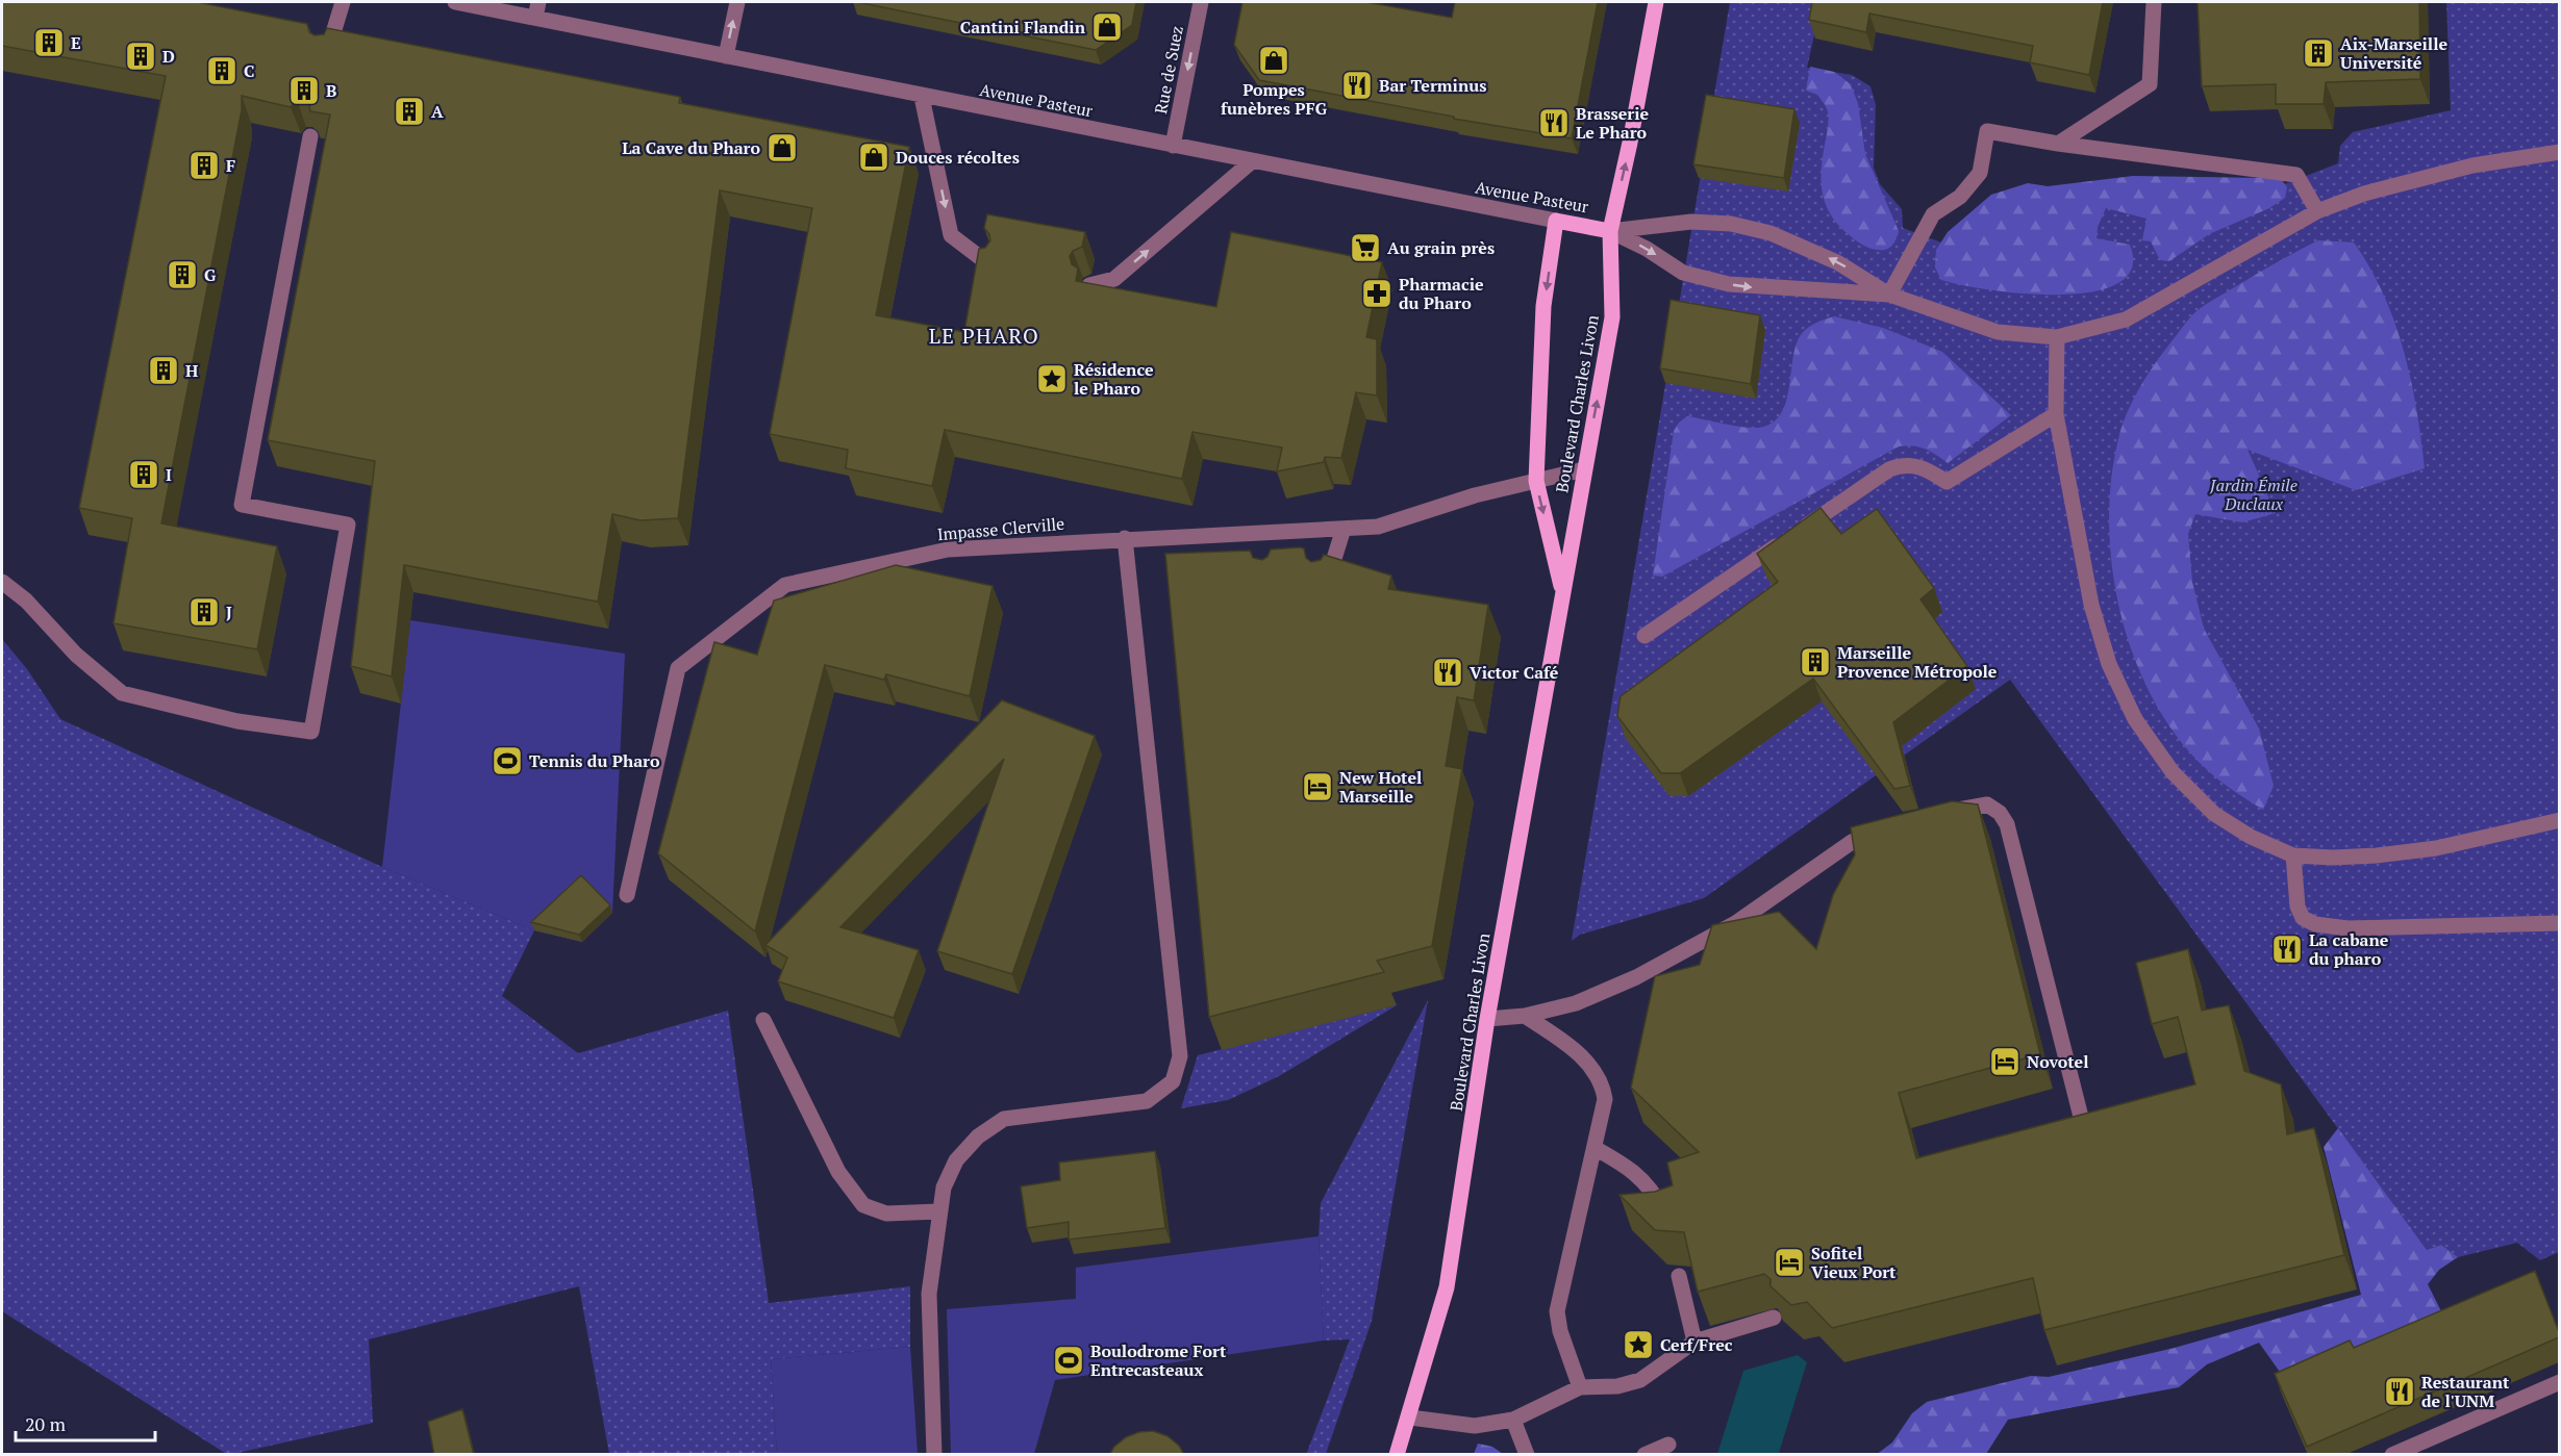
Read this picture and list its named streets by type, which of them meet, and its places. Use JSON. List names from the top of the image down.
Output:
{
  "streets": {
    "main road": ["Avenue Pasteur", "Boulevard Charles Livon"],
    "street": ["Rue de Suez", "Impasse Clerville"]
  },
  "crossings": [
    ["Rue de Suez", "Avenue Pasteur"],
    ["Avenue Pasteur", "Boulevard Charles Livon"],
    ["Boulevard Charles Livon", "Impasse Clerville"]
  ],
  "one_way": ["Rue de Suez"],
  "districts": ["LE PHARO"],
  "parks": ["Jardin Émile Duclaux"],
  "places": {
    "shop": [
      "Cantini Flandin",
      "Pompes funèbres PFG",
      "La Cave du Pharo",
      "Douces récoltes"
    ],
    "building": [
      "E",
      "Aix-Marseille Université",
      "D",
      "C",
      "B",
      "A",
      "F",
      "G",
      "H",
      "I",
      "J",
      "Marseille Provence Métropole"
    ],
    "restaurant": [
      "Bar Terminus",
      "Brasserie Le Pharo",
      "Victor Café",
      "La cabane du pharo",
      "Restaurant de l'UNM"
    ],
    "supermarket": ["Au grain près"],
    "pharmacy": ["Pharmacie du Pharo"],
    "place": ["Résidence le Pharo", "Cerf/Frec"],
    "sports": ["Tennis du Pharo", "Boulodrome Fort Entrecasteaux"],
    "hotel": ["New Hotel Marseille", "Novotel", "Sofitel Vieux Port"]
  },
  "scale_bar": "20 m"
}
